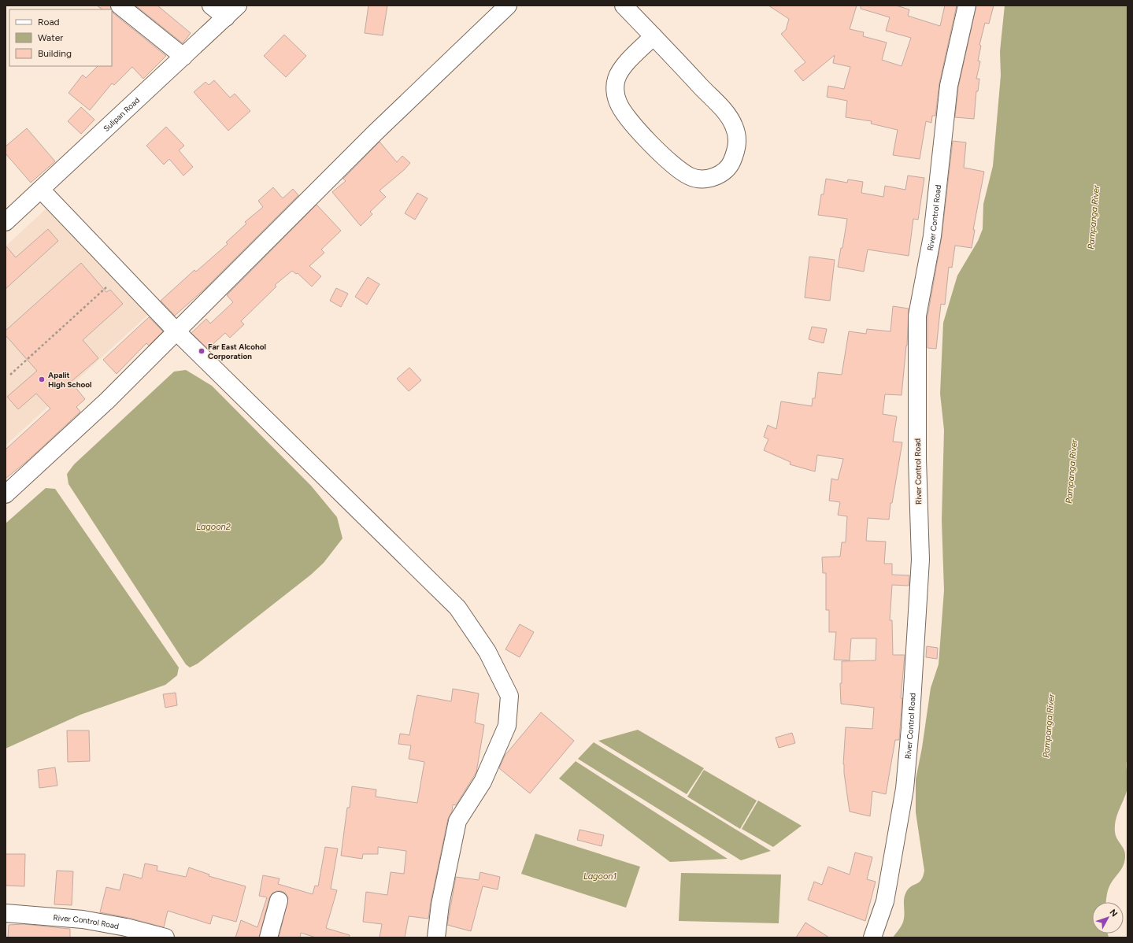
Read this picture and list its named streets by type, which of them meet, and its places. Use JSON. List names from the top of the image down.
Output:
{
  "streets": {
    "street": ["Sulipan Road", "River Control Road"]
  },
  "water": ["Pampanga River", "Lagoon2", "Lagoon1"],
  "places": ["Far East Alcohol Corporation", "Apalit High School"],
  "legend": ["Road", "Water", "Building"],
  "north": "top right"
}
